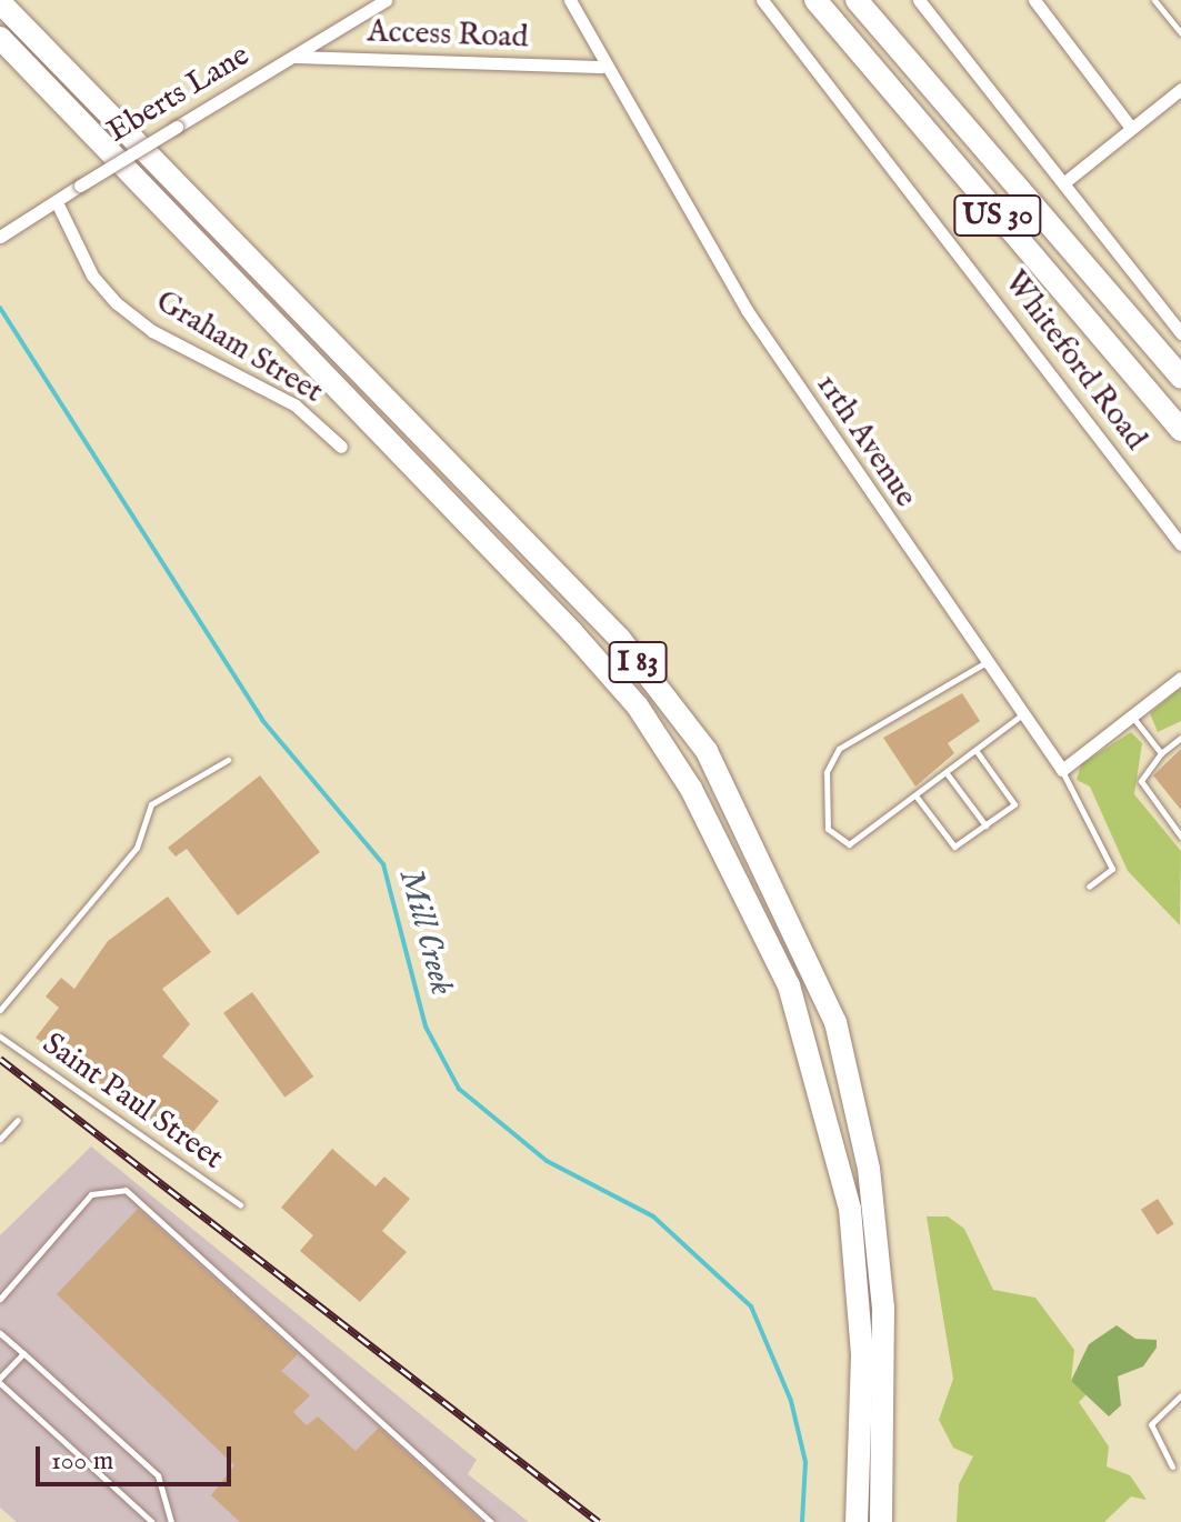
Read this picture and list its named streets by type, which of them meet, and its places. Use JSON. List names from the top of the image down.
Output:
{
  "streets": {
    "highway": ["US 30", "I 83"],
    "street": [
      "Access Road",
      "Eberts Lane",
      "Graham Street",
      "Whiteford Road",
      "11th Avenue"
    ],
    "lane": ["Saint Paul Street"]
  },
  "crossings": [
    ["Access Road", "Eberts Lane"],
    ["Access Road", "11th Avenue"],
    ["Eberts Lane", "Graham Street"]
  ],
  "water": ["Mill Creek"],
  "scale_bar": "100 m"
}
